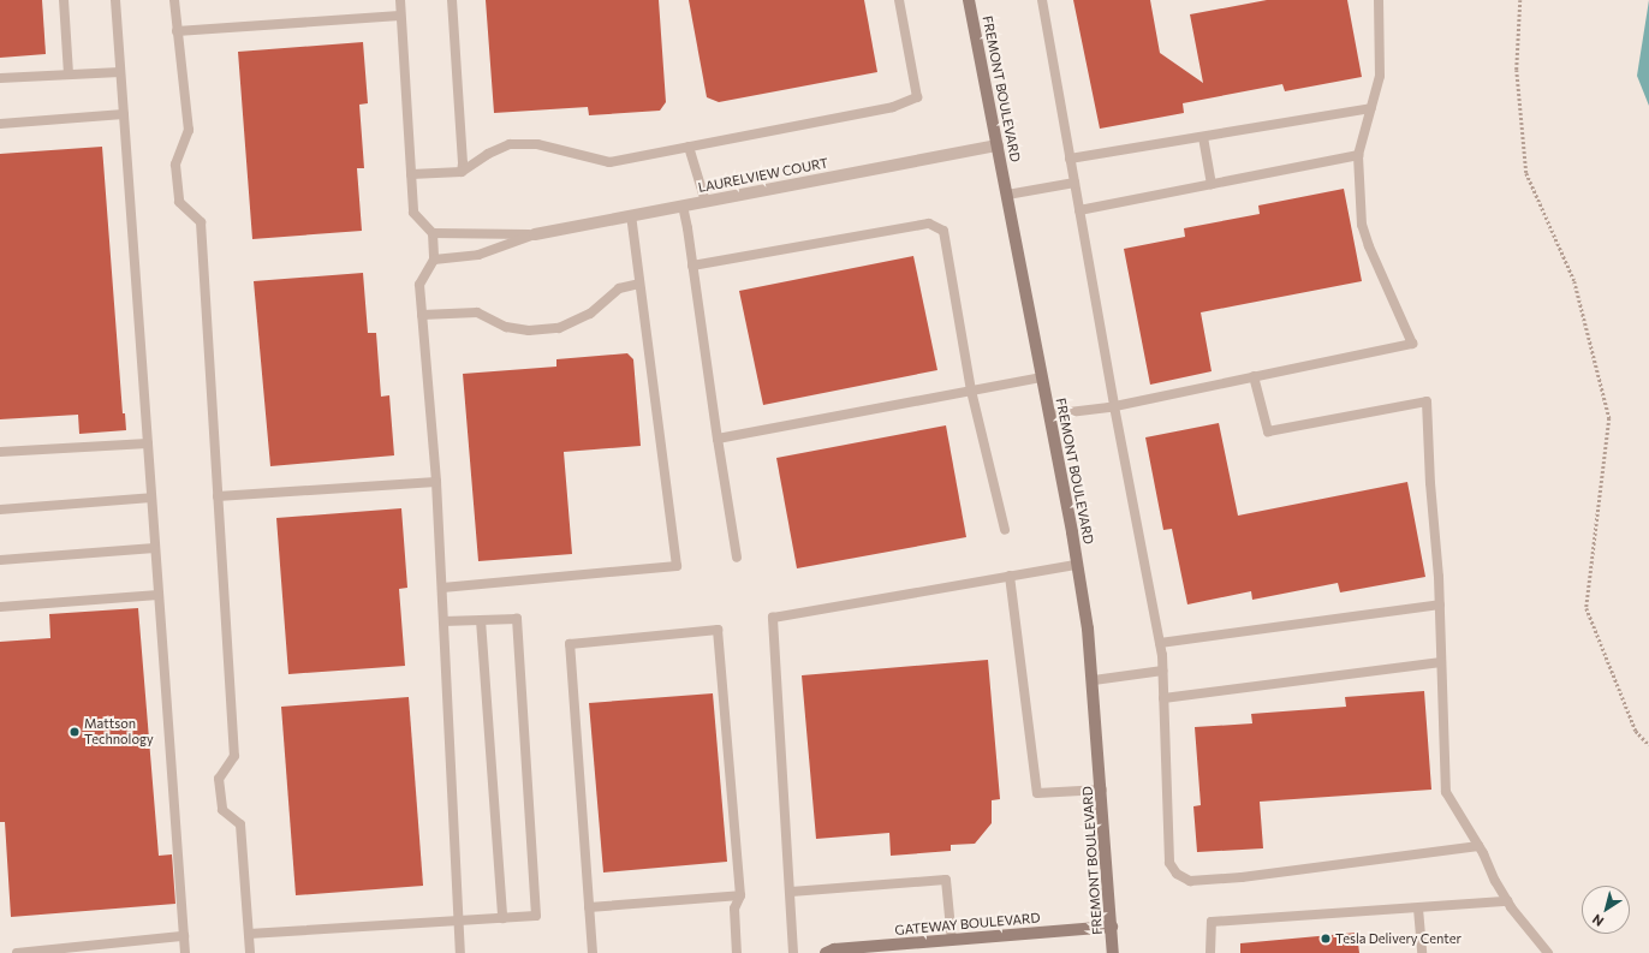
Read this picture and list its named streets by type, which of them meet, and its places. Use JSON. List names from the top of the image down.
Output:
{
  "streets": {
    "main road": ["FREMONT BOULEVARD", "GATEWAY BOULEVARD"],
    "street": ["LAURELVIEW COURT"]
  },
  "crossings": [
    ["FREMONT BOULEVARD", "LAURELVIEW COURT"],
    ["FREMONT BOULEVARD", "GATEWAY BOULEVARD"]
  ],
  "places": ["Mattson Technology", "Tesla Delivery Center"],
  "north": "bottom left"
}
